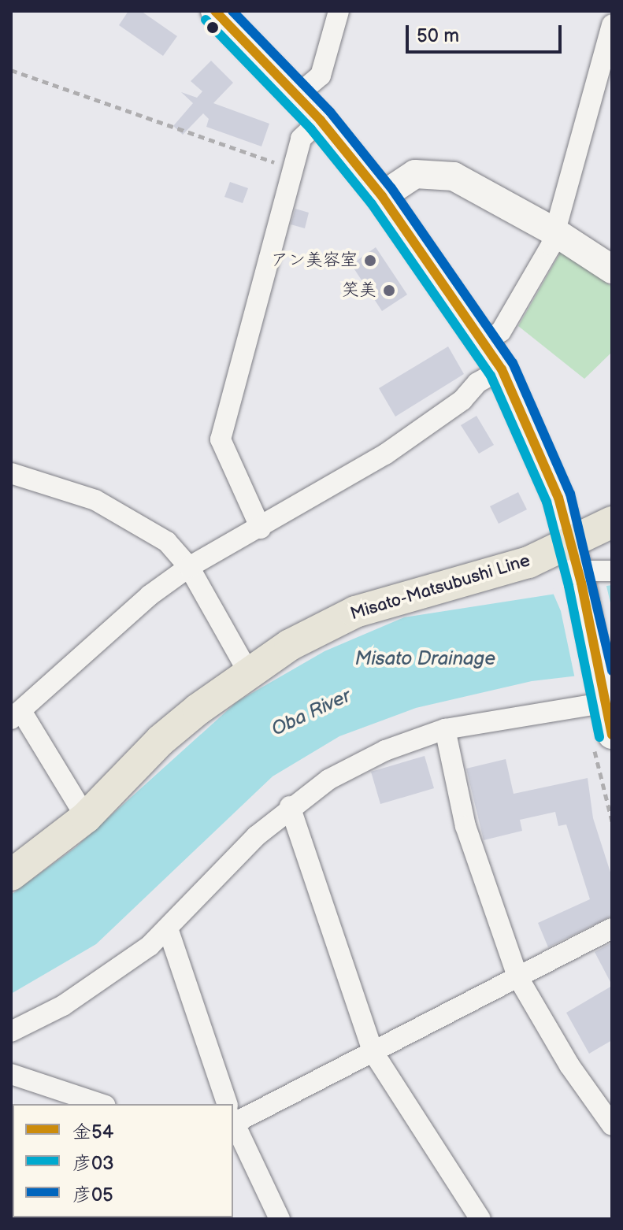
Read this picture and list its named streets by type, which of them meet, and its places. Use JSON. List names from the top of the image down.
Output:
{
  "streets": {
    "main road": ["Misato-Matsubushi Line"]
  },
  "water": ["Misato Drainage", "Oba River"],
  "places": ["アン美容室", "笑美"],
  "lines": ["transit line 金54", "transit line 彦05", "transit line 彦03"],
  "legend": ["金54", "彦03", "彦05"],
  "scale_bar": "50 m"
}
